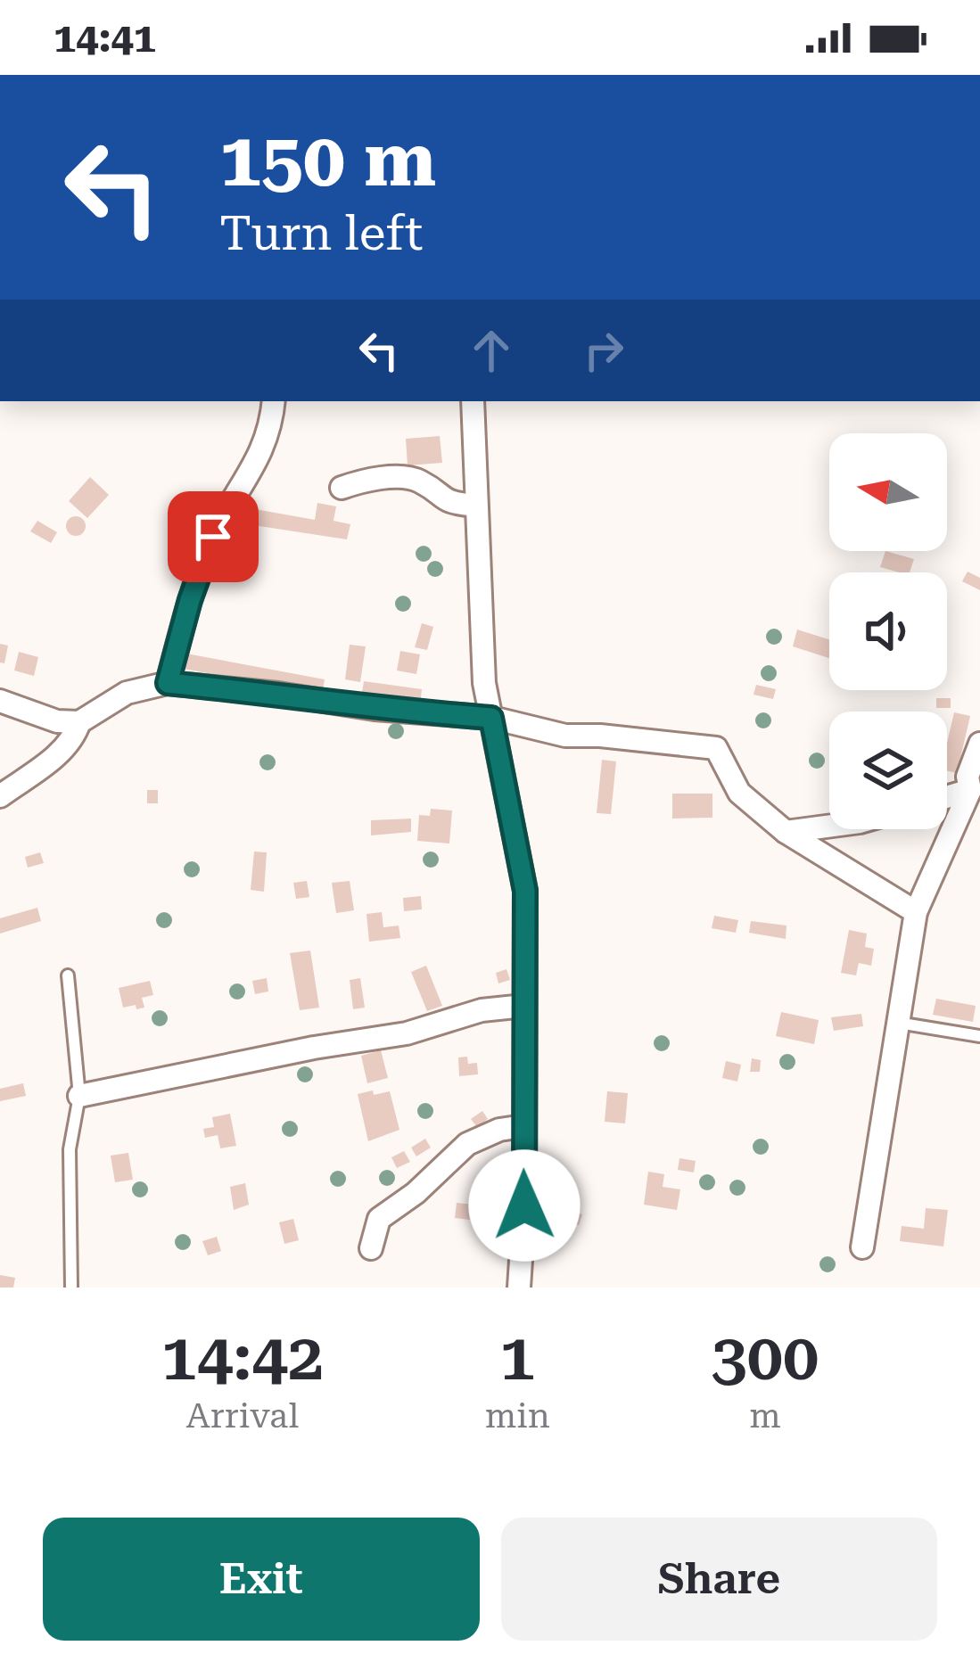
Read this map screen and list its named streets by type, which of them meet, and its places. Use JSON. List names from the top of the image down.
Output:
{
  "north": "left",
  "page": {
    "status": "14:41",
    "turn": ["150 m", "Turn left"],
    "eta": [
      "14:42",
      "Arrival",
      "1",
      "min",
      "300",
      "m"
    ],
    "buttons": ["Exit", "Share"]
  }
}
